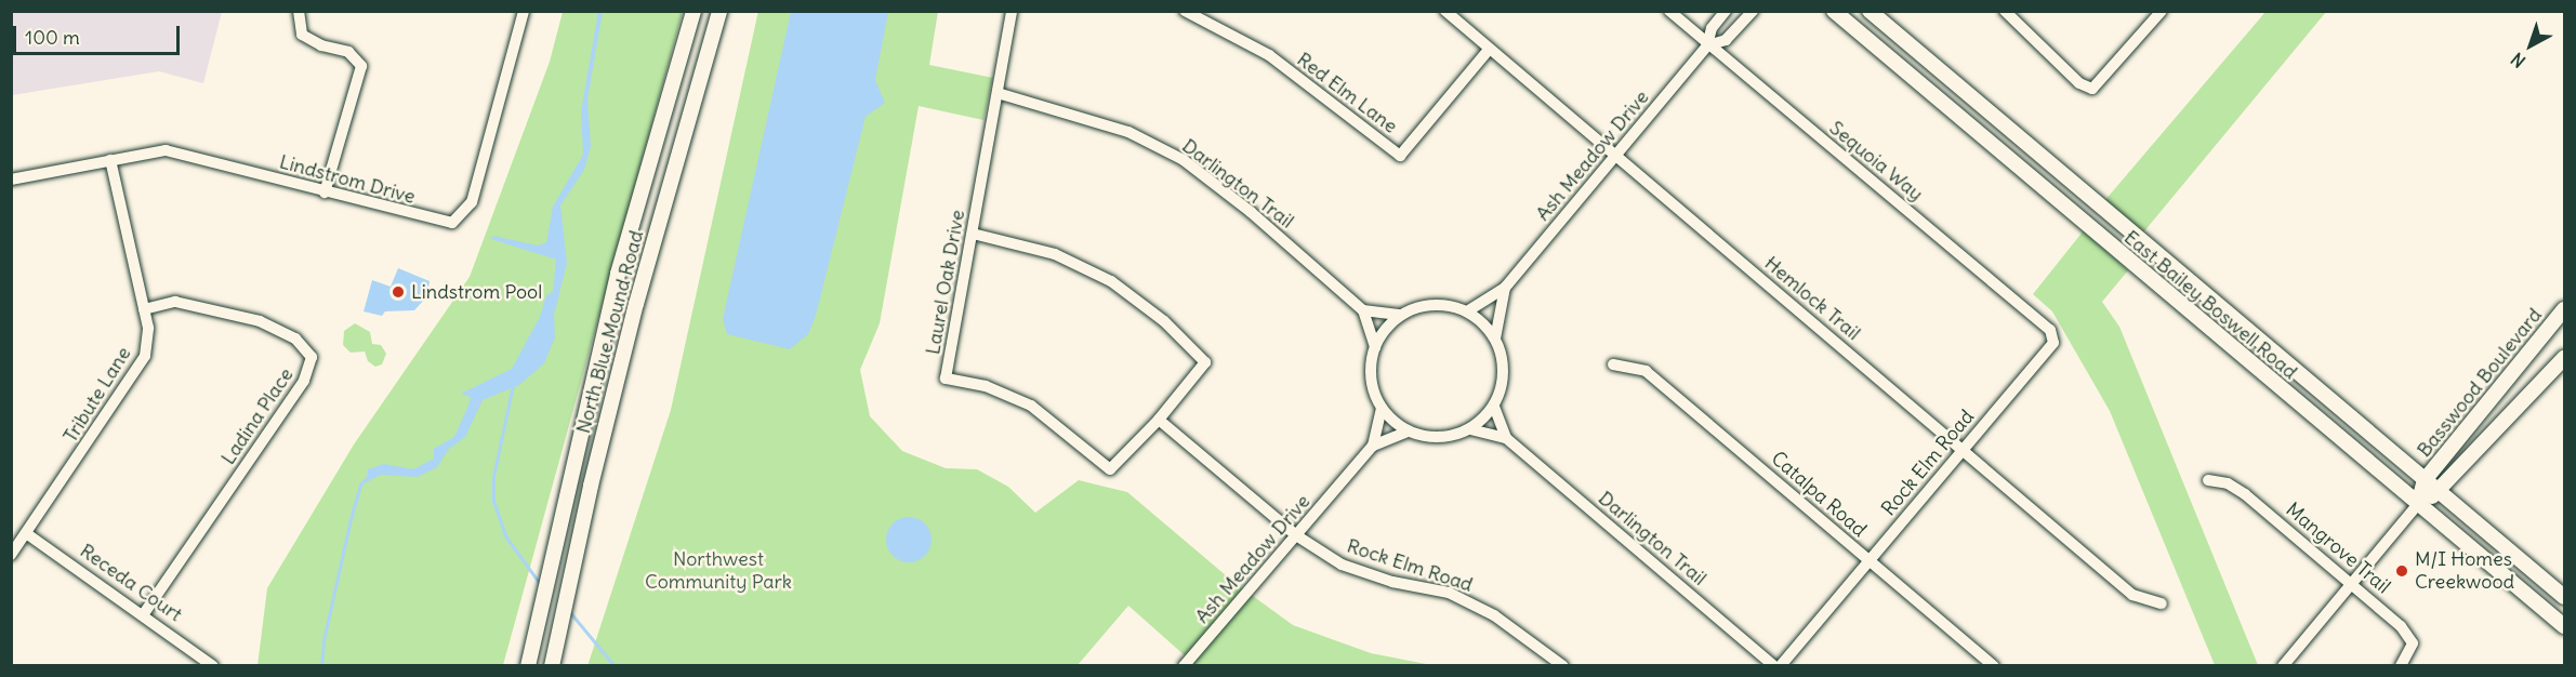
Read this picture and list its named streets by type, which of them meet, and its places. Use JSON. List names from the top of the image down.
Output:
{
  "streets": {
    "main road": ["East Bailey Boswell Road", "North Blue Mound Road", "Basswood Boulevard"],
    "street": [
      "Red Elm Lane",
      "Ash Meadow Drive",
      "Sequoia Way",
      "Lindstrom Drive",
      "Darlington Trail",
      "Laurel Oak Drive",
      "Hemlock Trail",
      "Tribute Lane",
      "Ladina Place",
      "Rock Elm Road",
      "Catalpa Road",
      "Mangrove Trail",
      "Receda Court"
    ]
  },
  "crossings": [
    ["Red Elm Lane", "Hemlock Trail"],
    ["Ash Meadow Drive", "Sequoia Way"],
    ["Ash Meadow Drive", "Darlington Trail"],
    ["Ash Meadow Drive", "Hemlock Trail"],
    ["Ash Meadow Drive", "Rock Elm Road"],
    ["Sequoia Way", "Rock Elm Road"],
    ["Lindstrom Drive", "Tribute Lane"],
    ["Darlington Trail", "Laurel Oak Drive"],
    ["Laurel Oak Drive", "Rock Elm Road"],
    ["Hemlock Trail", "Rock Elm Road"],
    ["East Bailey Boswell Road", "Basswood Boulevard"],
    ["Tribute Lane", "Ladina Place"],
    ["Tribute Lane", "Receda Court"],
    ["Ladina Place", "Receda Court"],
    ["Rock Elm Road", "Catalpa Road"]
  ],
  "parks": ["Northwest Community Park"],
  "places": ["Lindstrom Pool", "M/I Homes Creekwood"],
  "scale_bar": "100 m",
  "north": "bottom left"
}
